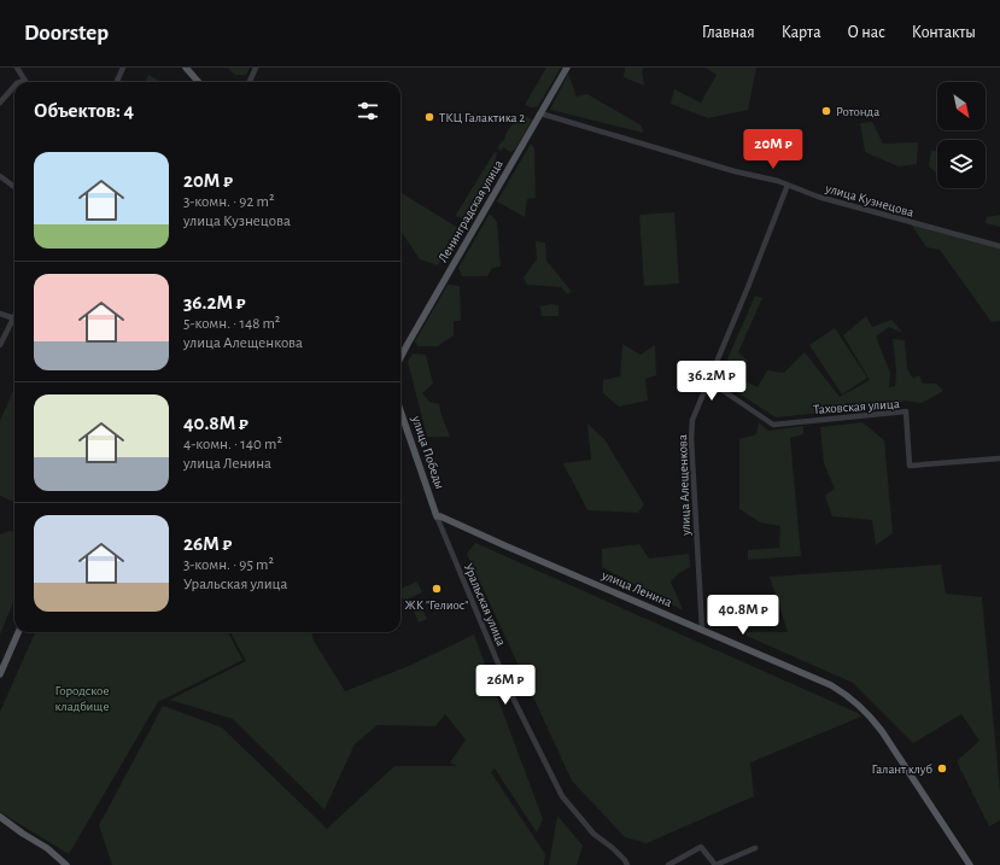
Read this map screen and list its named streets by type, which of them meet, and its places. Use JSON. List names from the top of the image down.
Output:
{
  "streets": {
    "main road": ["Ленинградская улица", "улица Победы", "улица Ленина"],
    "street": [
      "улица Кузнецова",
      "Таховская улица",
      "улица Алещенкова",
      "Уральская улица"
    ]
  },
  "crossings": [
    ["улица Кузнецова", "Ленинградская улица"],
    ["улица Кузнецова", "улица Алещенкова"],
    ["Таховская улица", "улица Алещенкова"],
    ["улица Победы", "улица Ленина"],
    ["улица Победы", "Уральская улица"],
    ["улица Алещенкова", "улица Ленина"],
    ["улица Ленина", "Уральская улица"]
  ],
  "parks": ["Городское кладбище"],
  "places": [
    "Ротонда",
    "ТКЦ Галактика 2",
    "ЖК \"Гелиос\"",
    "Галант клуб"
  ],
  "north": "bottom right",
  "page": {
    "header": "Doorstep",
    "nav": [
      "Главная",
      "Карта",
      "О нас",
      "Контакты"
    ],
    "heading": "Объектов: 4",
    "price": [
      "20M ₽",
      "36.2M ₽",
      "40.8M ₽",
      "26M ₽"
    ],
    "list": [
      {
        "name": "20M ₽",
        "note": "3-комн. · 92 m² · улица Кузнецова"
      },
      {
        "name": "36.2M ₽",
        "note": "5-комн. · 148 m² · улица Алещенкова"
      },
      {
        "name": "40.8M ₽",
        "note": "4-комн. · 140 m² · улица Ленина"
      },
      {
        "name": "26M ₽",
        "note": "3-комн. · 95 m² · Уральская улица"
      }
    ]
  }
}
